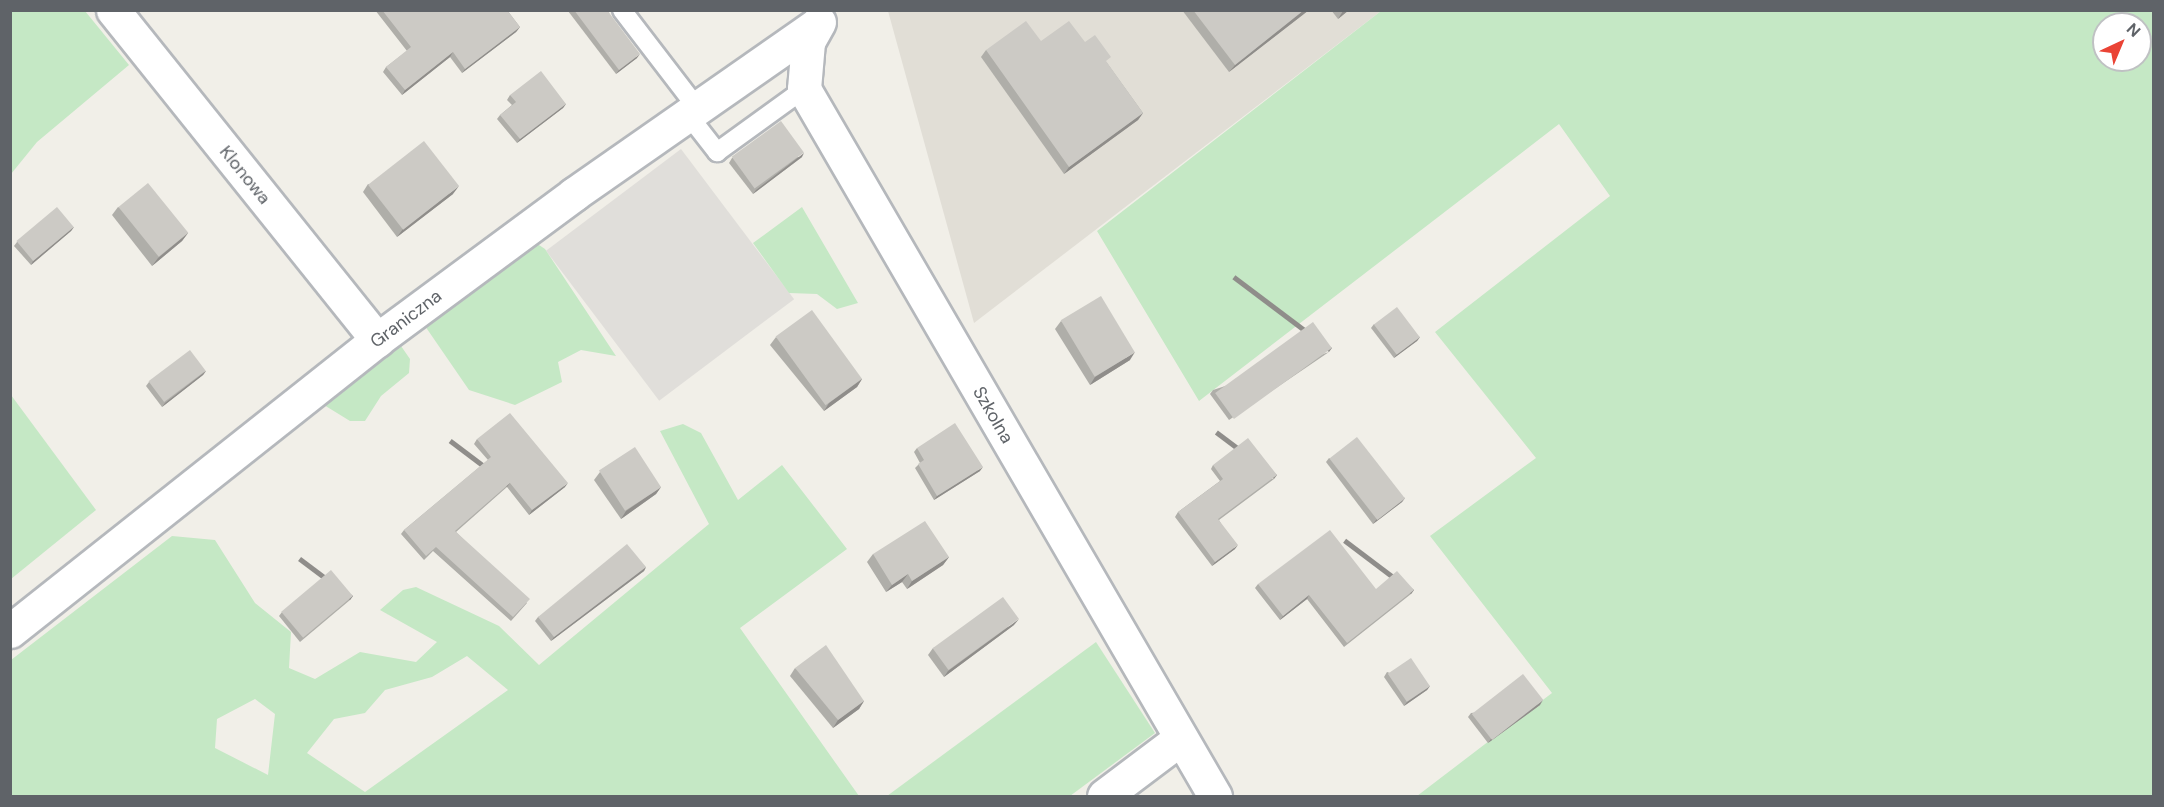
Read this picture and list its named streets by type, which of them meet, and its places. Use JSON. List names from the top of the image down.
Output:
{
  "streets": {
    "street": ["Klonowa", "Graniczna", "Szkolna"]
  },
  "crossings": [
    ["Klonowa", "Graniczna"]
  ],
  "north": "top right"
}
